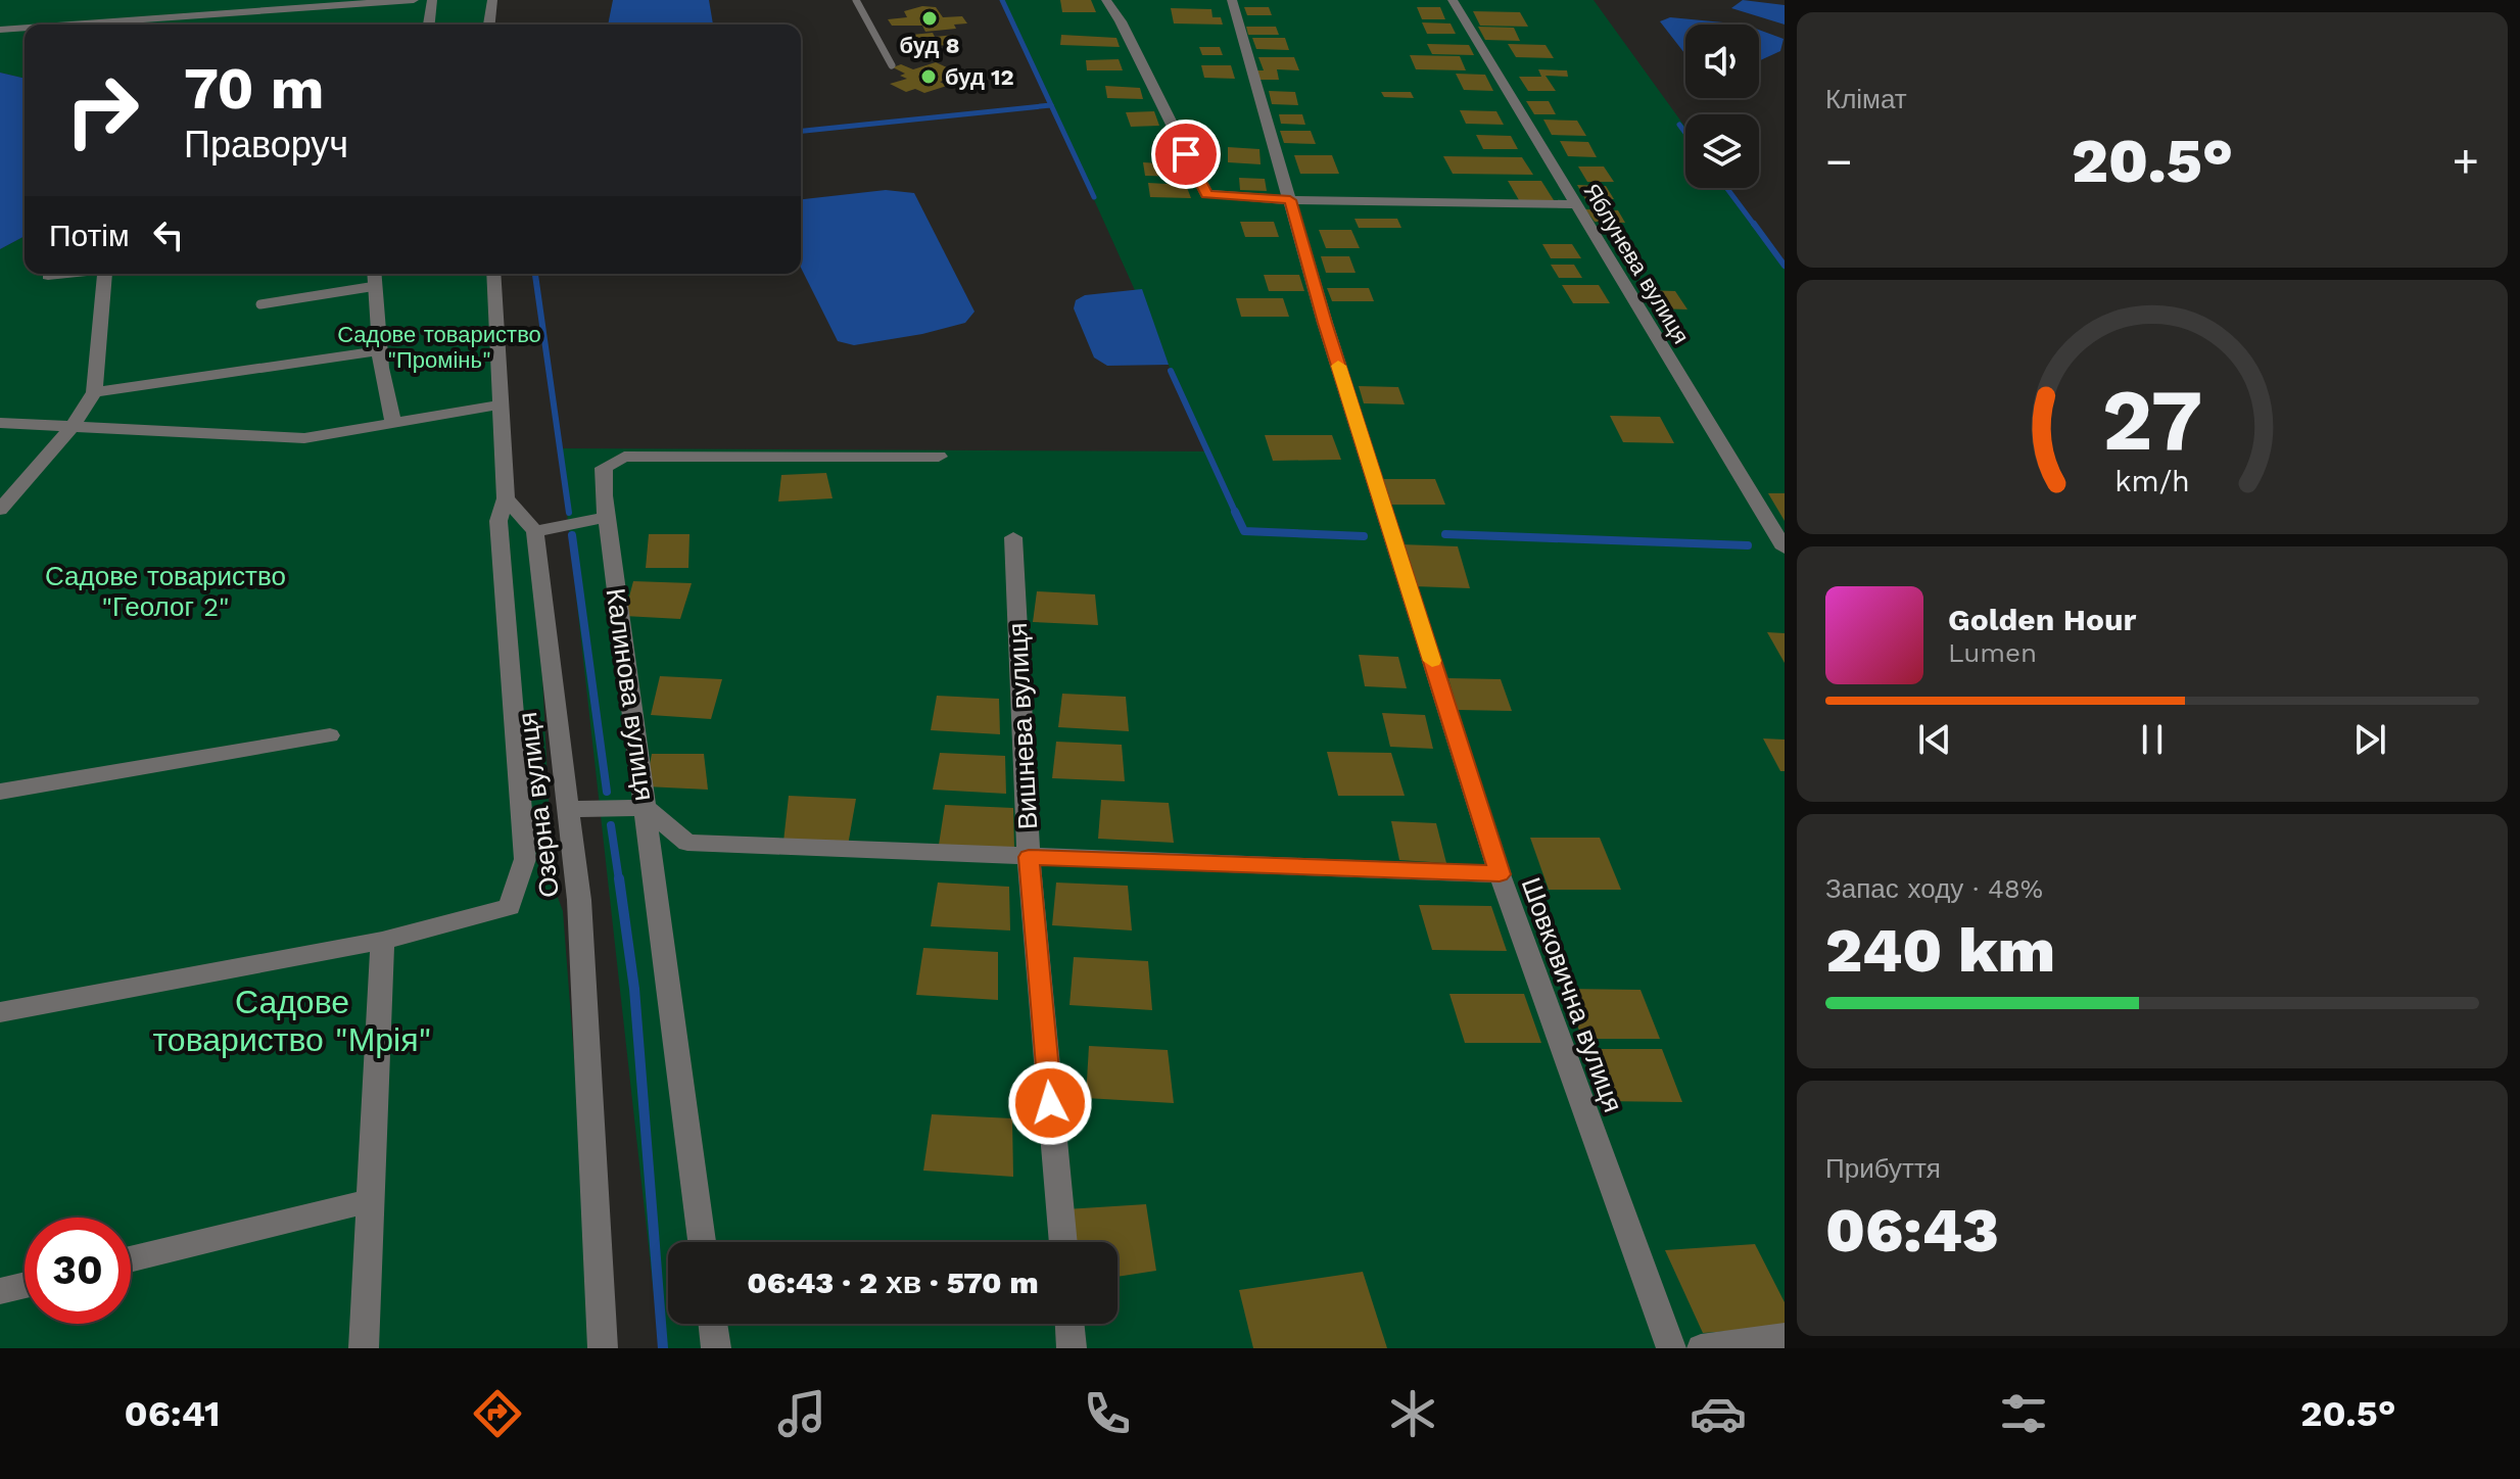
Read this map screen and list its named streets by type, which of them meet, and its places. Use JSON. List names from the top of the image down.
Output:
{
  "streets": {
    "street": [
      "Яблунева вулиця",
      "Калинова вулиця",
      "Вишнева вулиця",
      "Озерна вулиця",
      "Шовковична вулиця"
    ]
  },
  "parks": ["Садове товариство \"Промінь\"", "Садове товариство \"Геолог 2\"", "Садове товариство \"Мрія\""],
  "places": ["буд 8", "буд 12"],
  "page": {
    "tile": [
      "Клімат",
      ["Запас ходу · 48%", "240 km"],
      ["Прибуття", "06:43"]
    ],
    "turn": ["70 m", "Праворуч"],
    "heat": ["−", "20.5°", "+"],
    "then": "Потім",
    "song": ["Golden Hour", "Lumen"],
    "limit": "30",
    "trip": "06:43 · 2 хв · 570 m",
    "tabs": ["06:41", "20.5°"],
    "gauge": ["27", "km/h"]
  }
}
